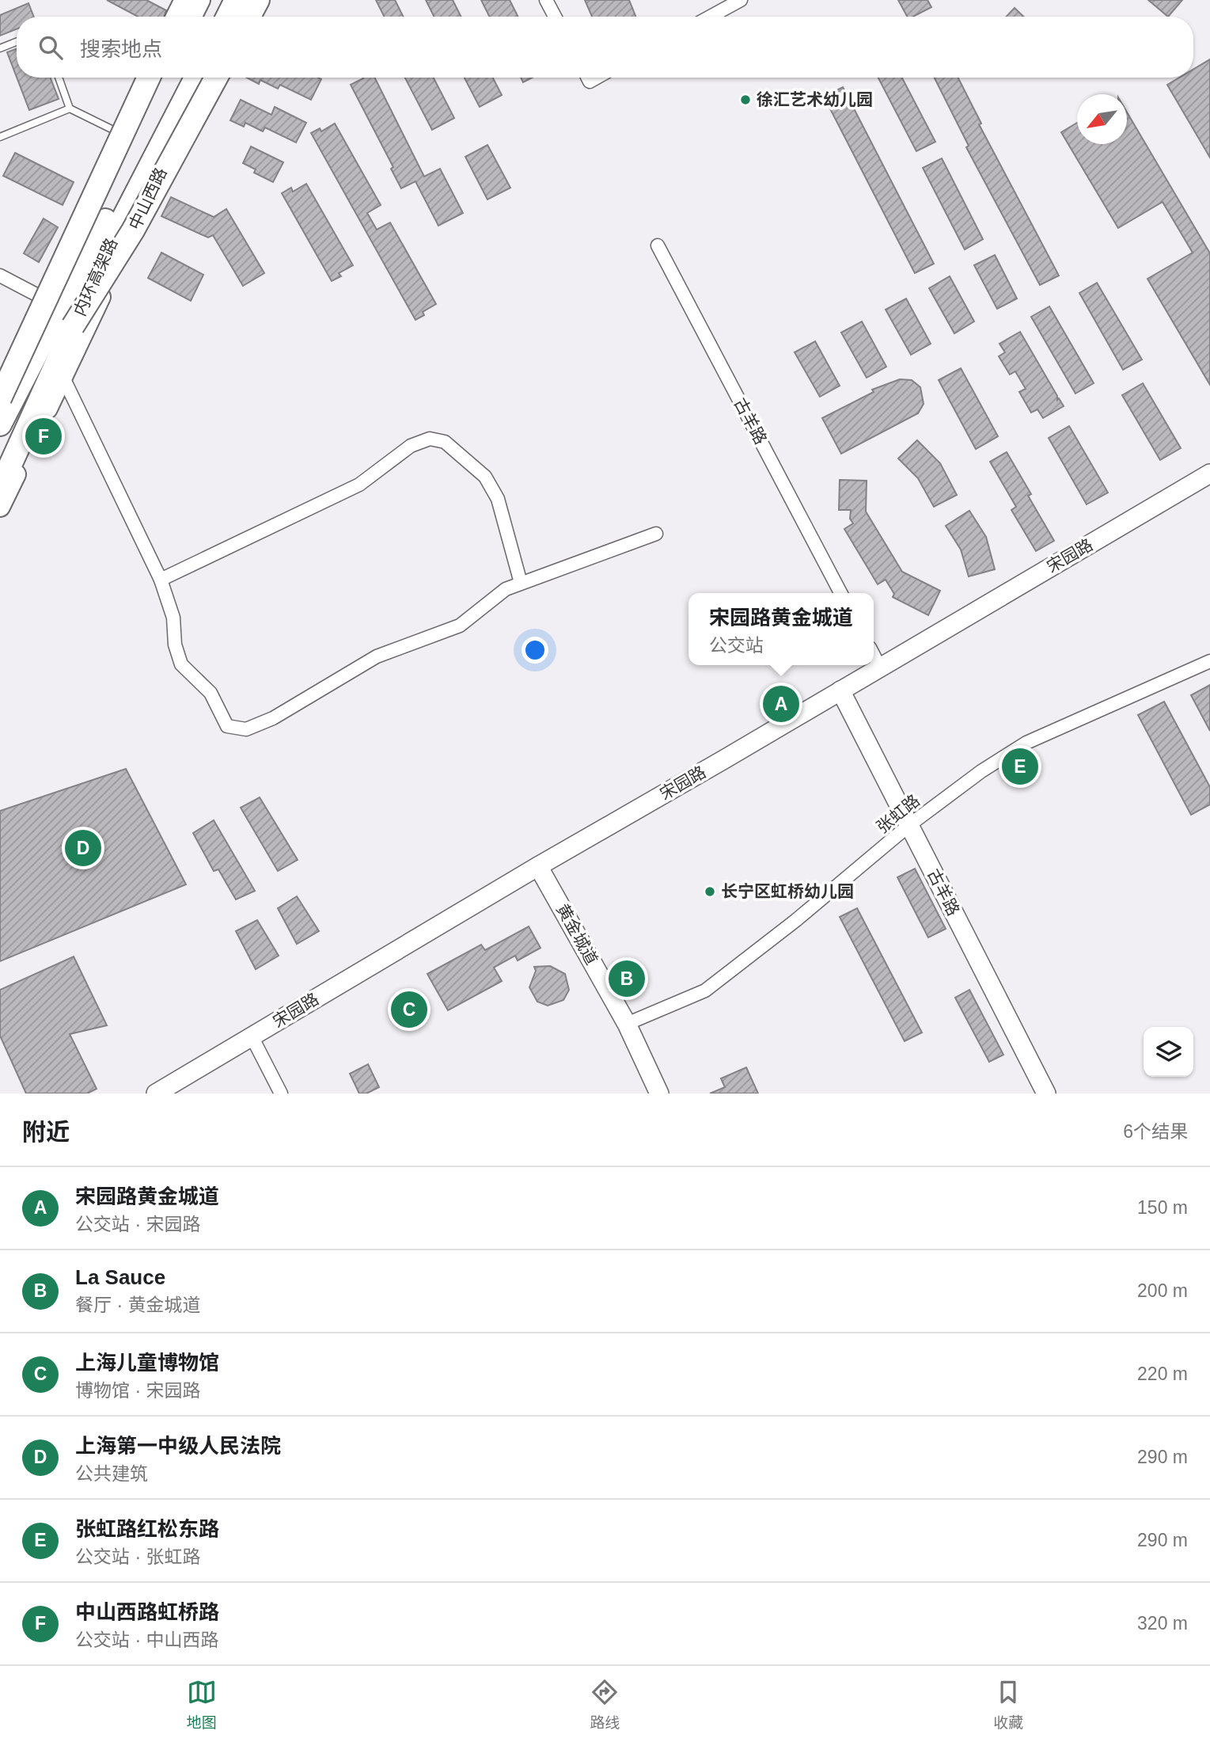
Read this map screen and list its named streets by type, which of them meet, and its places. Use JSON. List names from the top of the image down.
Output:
{
  "streets": {
    "highway": ["内环高架路"],
    "main road": [
      "中山西路",
      "古羊路",
      "宋园路",
      "黄金城道"
    ],
    "street": ["张虹路"]
  },
  "crossings": [
    ["古羊路", "宋园路"],
    ["古羊路", "张虹路"],
    ["宋园路", "黄金城道"],
    ["张虹路", "黄金城道"]
  ],
  "places": ["徐汇艺术幼儿园", "长宁区虹桥幼儿园"],
  "north": "bottom left",
  "page": {
    "search": "搜索地点",
    "pins": [
      "F",
      "A",
      "E",
      "D",
      "B",
      "C"
    ],
    "popup": ["宋园路黄金城道", "公交站"],
    "heading": ["附近", "6个结果"],
    "list": [
      {
        "mark": "A",
        "name": "宋园路黄金城道",
        "note": "公交站 · 宋园路",
        "value": "150 m"
      },
      {
        "mark": "B",
        "name": "La Sauce",
        "note": "餐厅 · 黄金城道",
        "value": "200 m"
      },
      {
        "mark": "C",
        "name": "上海儿童博物馆",
        "note": "博物馆 · 宋园路",
        "value": "220 m"
      },
      {
        "mark": "D",
        "name": "上海第一中级人民法院",
        "note": "公共建筑",
        "value": "290 m"
      },
      {
        "mark": "E",
        "name": "张虹路红松东路",
        "note": "公交站 · 张虹路",
        "value": "290 m"
      },
      {
        "mark": "F",
        "name": "中山西路虹桥路",
        "note": "公交站 · 中山西路",
        "value": "320 m"
      }
    ],
    "nav": ["地图", "路线", "收藏"]
  }
}
